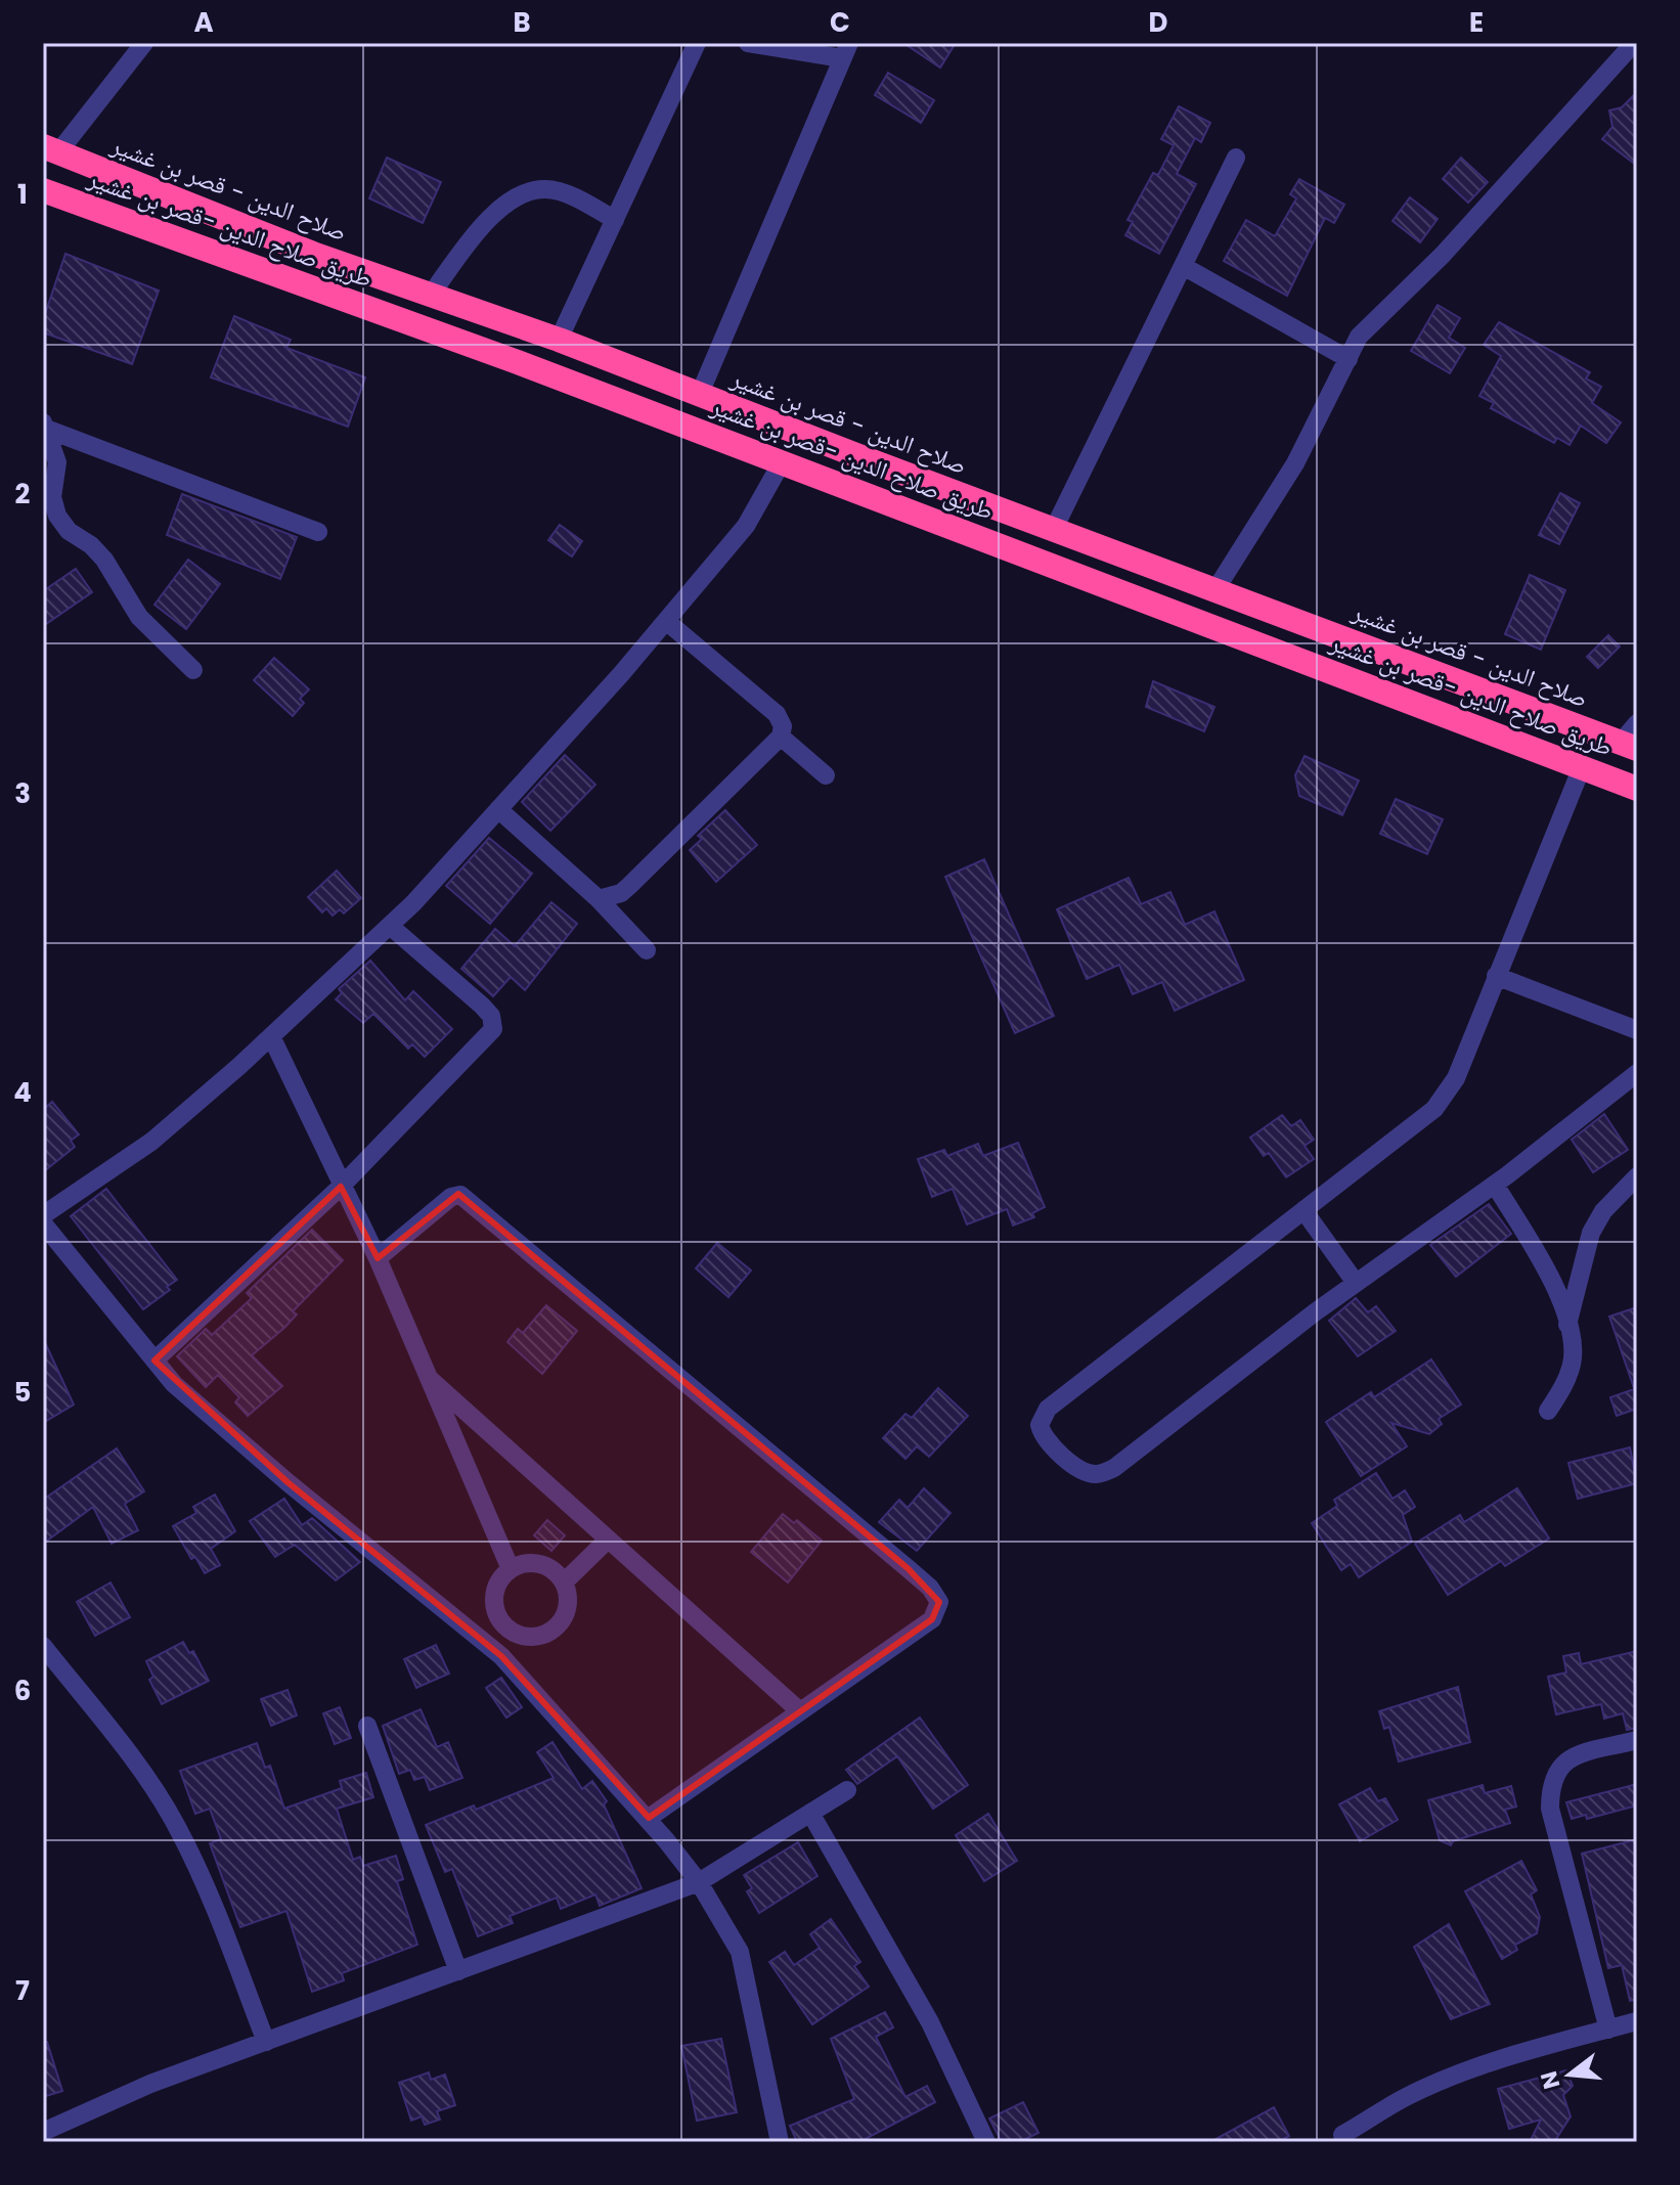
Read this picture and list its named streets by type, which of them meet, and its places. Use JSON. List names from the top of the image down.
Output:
{
  "streets": {
    "highway": ["صلاح الدين - قصر بن غشير", "طريق صلاح الدين -قصر بن غشير"]
  },
  "north": "left",
  "grid": {
    "columns": [
      "A",
      "B",
      "C",
      "D",
      "E"
    ],
    "rows": [
      "1",
      "2",
      "3",
      "4",
      "5",
      "6",
      "7"
    ]
  }
}
